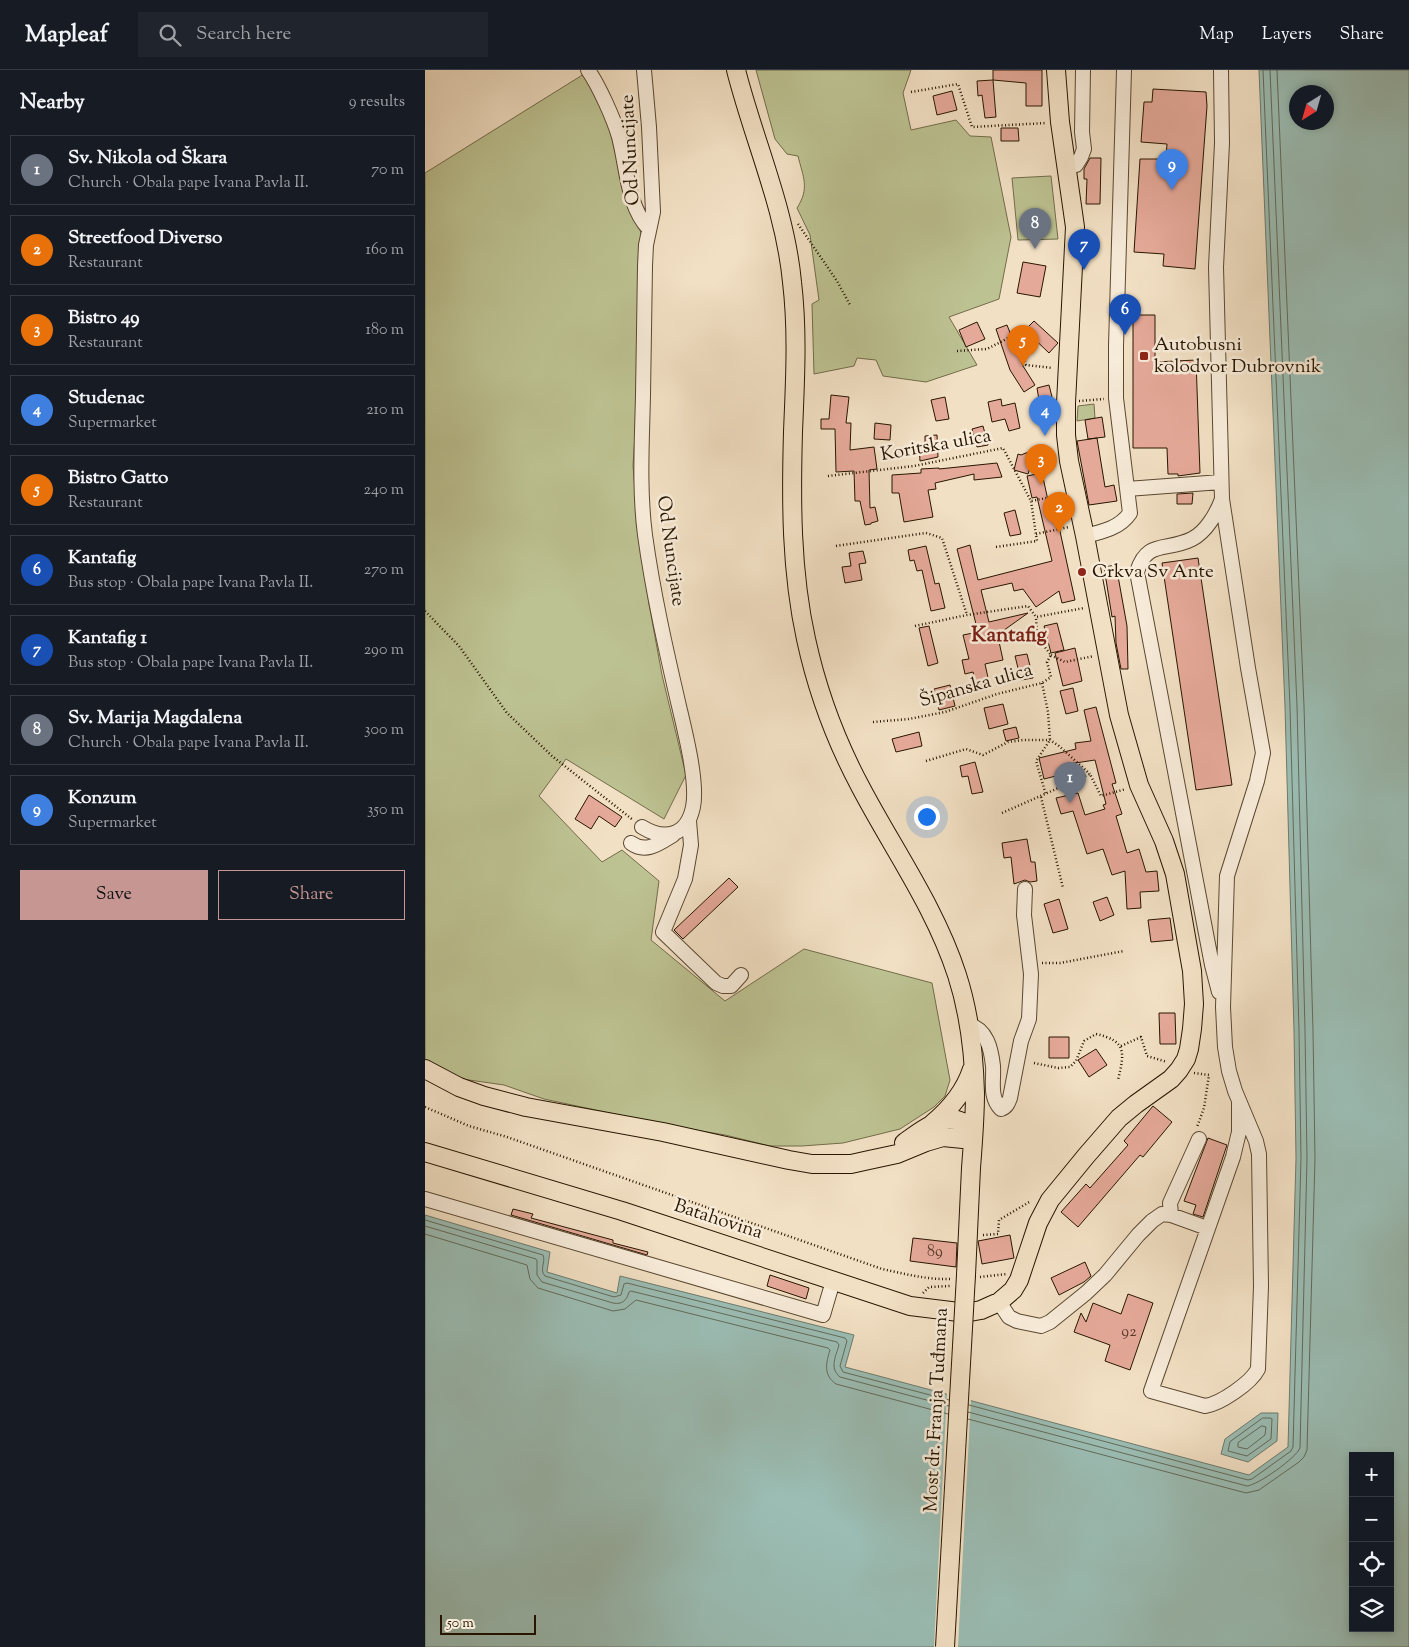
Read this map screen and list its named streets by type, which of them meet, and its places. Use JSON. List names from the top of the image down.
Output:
{
  "streets": {
    "main road": ["Batahovina", "Most dr. Franja Tuđmana"],
    "street": ["Od Nuncijate"],
    "path": ["Koritska ulica", "Šipanska ulica"]
  },
  "districts": ["Kantafig"],
  "places": {
    "transit": ["Autobusni kolodvor Dubrovnik"],
    "other": ["Crkva Sv Ante"]
  },
  "house_numbers": ["89", "92"],
  "scale_bar": "50 m",
  "north": "bottom left",
  "page": {
    "header": "Mapleaf",
    "search": "Search here",
    "nav": ["Map", "Layers", "Share"],
    "heading": ["Nearby", "9 results"],
    "list": [
      {
        "mark": "1",
        "name": "Sv. Nikola od Škara",
        "note": "Church · Obala pape Ivana Pavla II.",
        "value": "70 m"
      },
      {
        "mark": "2",
        "name": "Streetfood Diverso",
        "note": "Restaurant",
        "value": "160 m"
      },
      {
        "mark": "3",
        "name": "Bistro 49",
        "note": "Restaurant",
        "value": "180 m"
      },
      {
        "mark": "4",
        "name": "Studenac",
        "note": "Supermarket",
        "value": "210 m"
      },
      {
        "mark": "5",
        "name": "Bistro Gatto",
        "note": "Restaurant",
        "value": "240 m"
      },
      {
        "mark": "6",
        "name": "Kantafig",
        "note": "Bus stop · Obala pape Ivana Pavla II.",
        "value": "270 m"
      },
      {
        "mark": "7",
        "name": "Kantafig 1",
        "note": "Bus stop · Obala pape Ivana Pavla II.",
        "value": "290 m"
      },
      {
        "mark": "8",
        "name": "Sv. Marija Magdalena",
        "note": "Church · Obala pape Ivana Pavla II.",
        "value": "300 m"
      },
      {
        "mark": "9",
        "name": "Konzum",
        "note": "Supermarket",
        "value": "350 m"
      }
    ],
    "pins": [
      "9",
      "8",
      "7",
      "6",
      "5",
      "4",
      "3",
      "2",
      "1"
    ],
    "buttons": ["Save", "Share"],
    "map_buttons": ["+", "−"],
    "scale": "50 m"
  }
}
